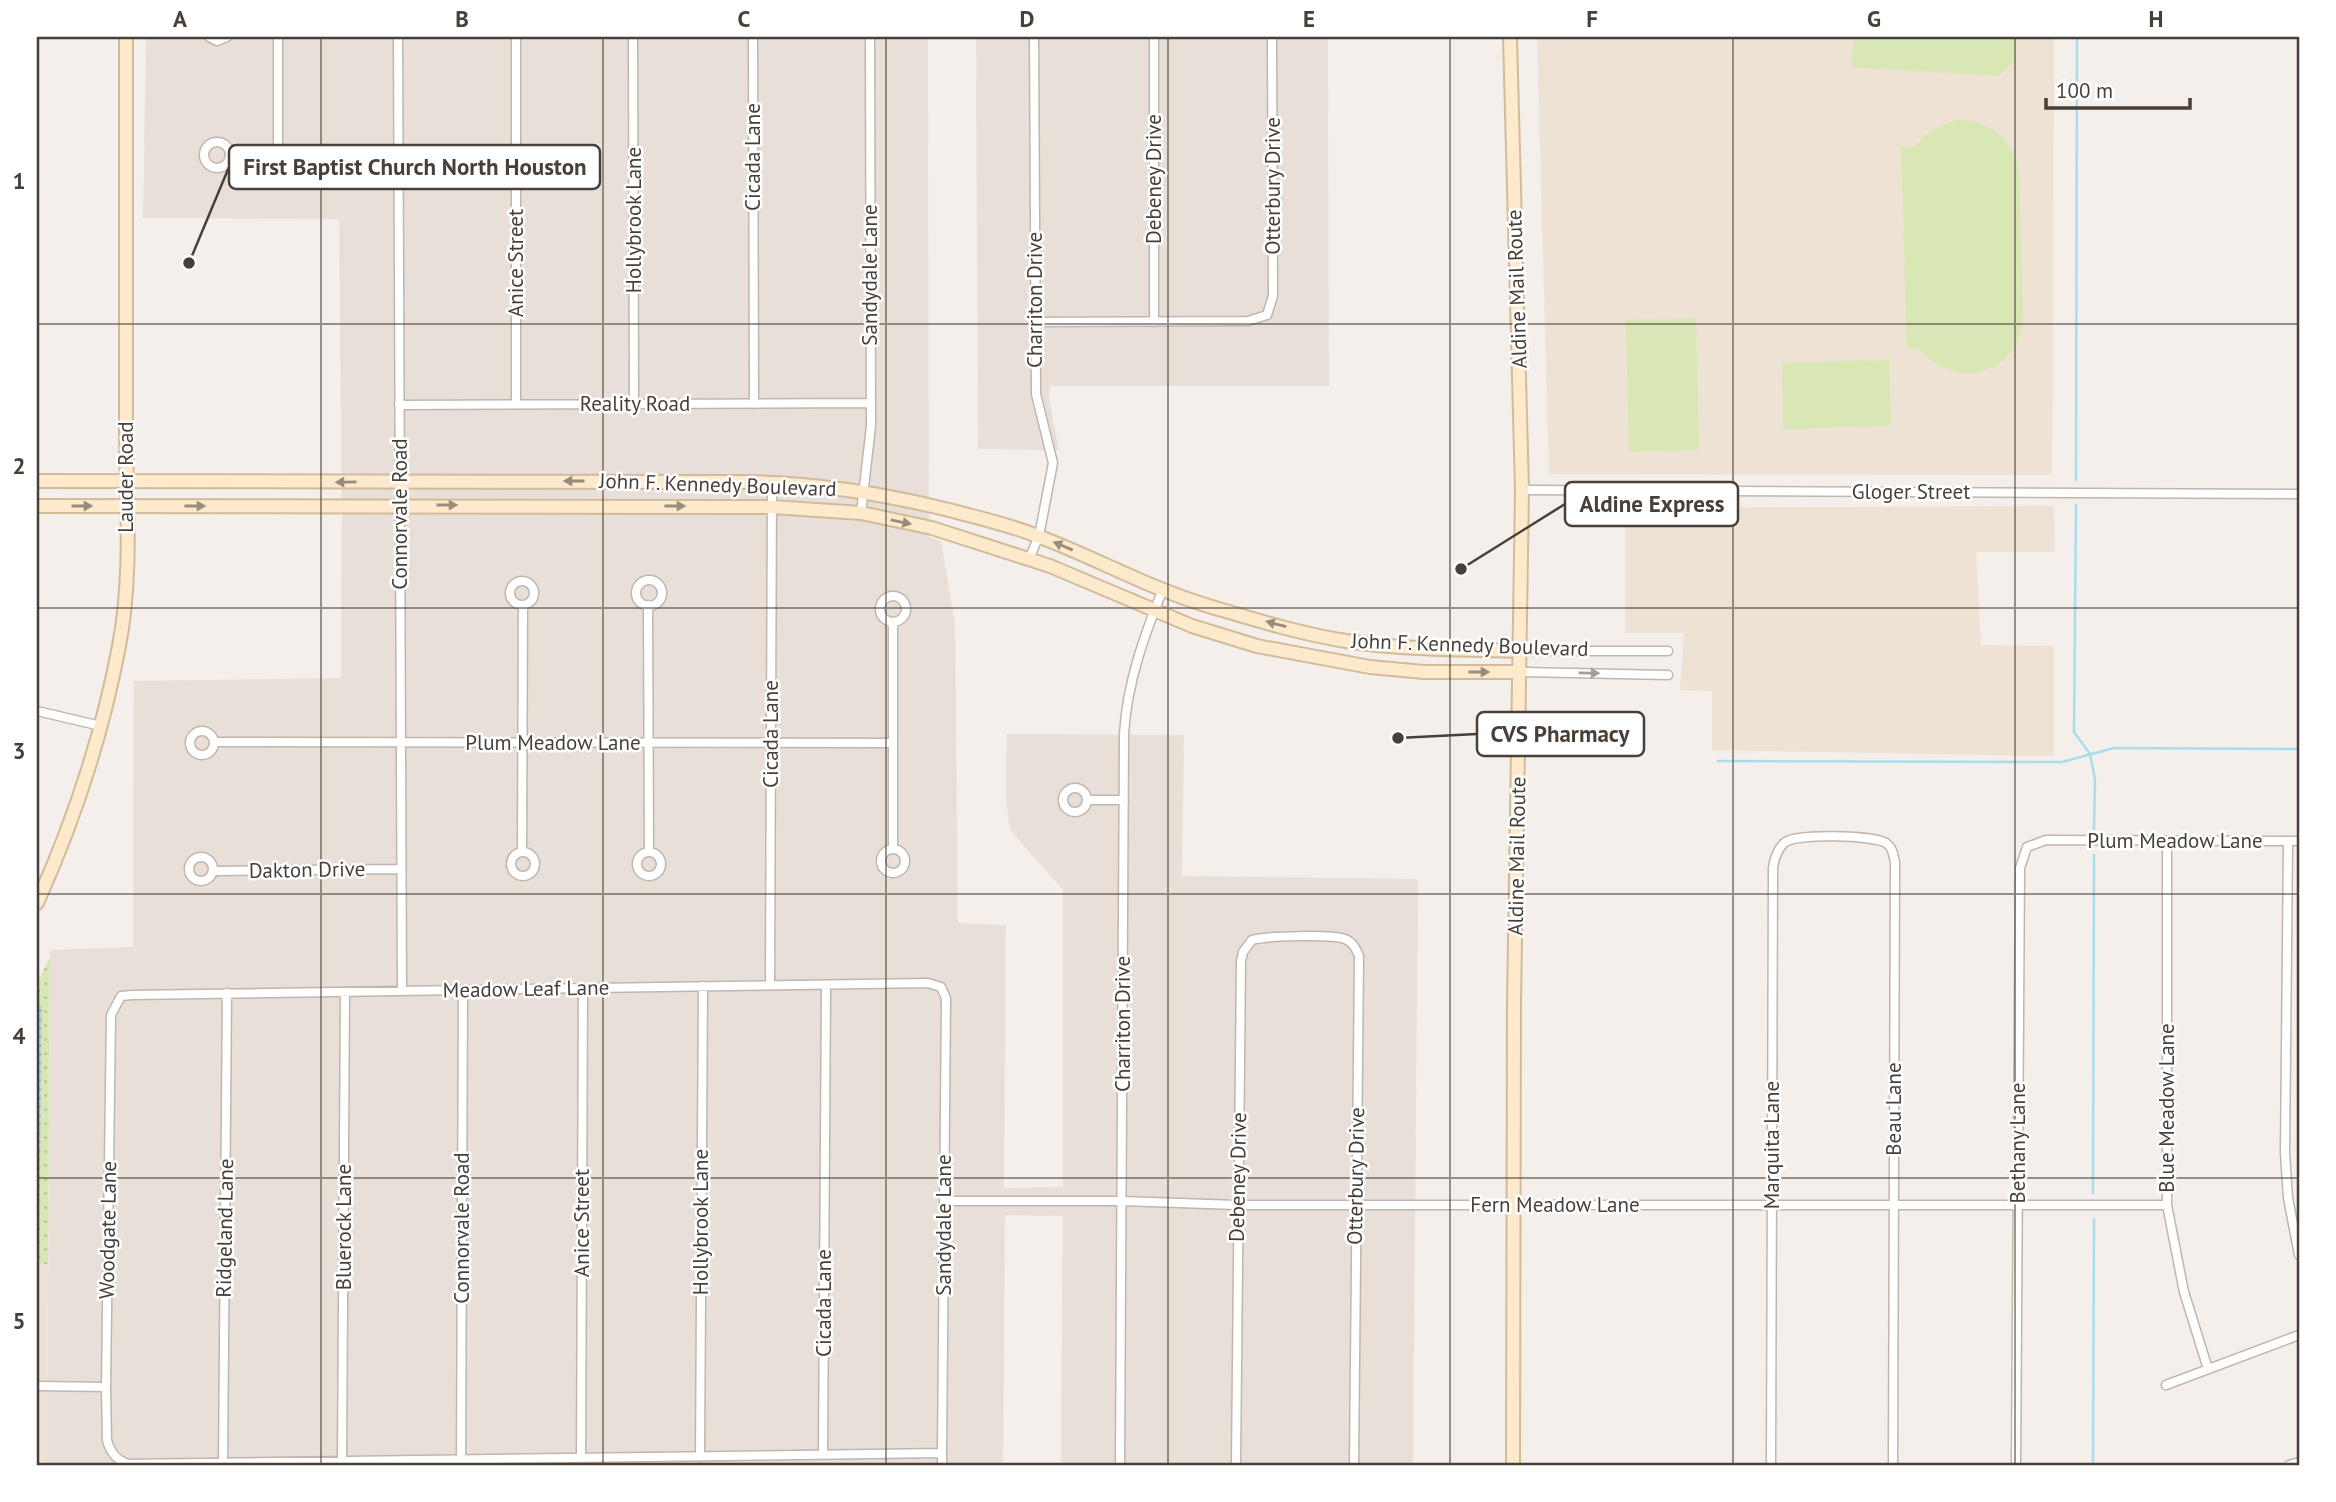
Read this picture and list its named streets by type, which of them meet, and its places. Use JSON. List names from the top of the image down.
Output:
{
  "streets": {
    "main road": ["Aldine Mail Route", "Lauder Road", "John F. Kennedy Boulevard"],
    "street": [
      "Cicada Lane",
      "Debeney Drive",
      "Otterbury Drive",
      "Hollybrook Lane",
      "Anice Street",
      "Sandydale Lane",
      "Charriton Drive",
      "Reality Road",
      "Gloger Street",
      "Connorvale Road",
      "Plum Meadow Lane",
      "Dakton Drive",
      "Meadow Leaf Lane",
      "Blue Meadow Lane",
      "Beau Lane",
      "Bethany Lane",
      "Marquita Lane",
      "Fern Meadow Lane",
      "Bluerock Lane",
      "Ridgeland Lane",
      "Woodgate Lane"
    ]
  },
  "crossings": [
    ["Cicada Lane", "Reality Road"],
    ["Cicada Lane", "John F. Kennedy Boulevard"],
    ["Cicada Lane", "Plum Meadow Lane"],
    ["Cicada Lane", "Meadow Leaf Lane"],
    ["Debeney Drive", "Otterbury Drive"],
    ["Debeney Drive", "Fern Meadow Lane"],
    ["Otterbury Drive", "Fern Meadow Lane"],
    ["Hollybrook Lane", "Reality Road"],
    ["Hollybrook Lane", "Meadow Leaf Lane"],
    ["Anice Street", "Reality Road"],
    ["Anice Street", "Meadow Leaf Lane"],
    ["Sandydale Lane", "Reality Road"],
    ["Sandydale Lane", "John F. Kennedy Boulevard"],
    ["Sandydale Lane", "Meadow Leaf Lane"],
    ["Sandydale Lane", "Fern Meadow Lane"],
    ["Aldine Mail Route", "John F. Kennedy Boulevard"],
    ["Aldine Mail Route", "Gloger Street"],
    ["Aldine Mail Route", "Fern Meadow Lane"],
    ["Charriton Drive", "John F. Kennedy Boulevard"],
    ["Charriton Drive", "Fern Meadow Lane"],
    ["Reality Road", "Connorvale Road"],
    ["Lauder Road", "John F. Kennedy Boulevard"],
    ["John F. Kennedy Boulevard", "Connorvale Road"],
    ["Connorvale Road", "Plum Meadow Lane"],
    ["Connorvale Road", "Dakton Drive"],
    ["Connorvale Road", "Meadow Leaf Lane"],
    ["Plum Meadow Lane", "Blue Meadow Lane"],
    ["Plum Meadow Lane", "Bethany Lane"],
    ["Meadow Leaf Lane", "Bluerock Lane"],
    ["Meadow Leaf Lane", "Ridgeland Lane"],
    ["Meadow Leaf Lane", "Woodgate Lane"],
    ["Blue Meadow Lane", "Fern Meadow Lane"],
    ["Beau Lane", "Marquita Lane"],
    ["Beau Lane", "Fern Meadow Lane"],
    ["Bethany Lane", "Fern Meadow Lane"],
    ["Marquita Lane", "Fern Meadow Lane"],
    ["Ridgeland Lane", "Woodgate Lane"]
  ],
  "places": ["First Baptist Church North Houston", "Aldine Express", "CVS Pharmacy"],
  "scale_bar": "100 m",
  "grid": {
    "columns": [
      "A",
      "B",
      "C",
      "D",
      "E",
      "F",
      "G",
      "H"
    ],
    "rows": [
      "1",
      "2",
      "3",
      "4",
      "5"
    ]
  }
}
